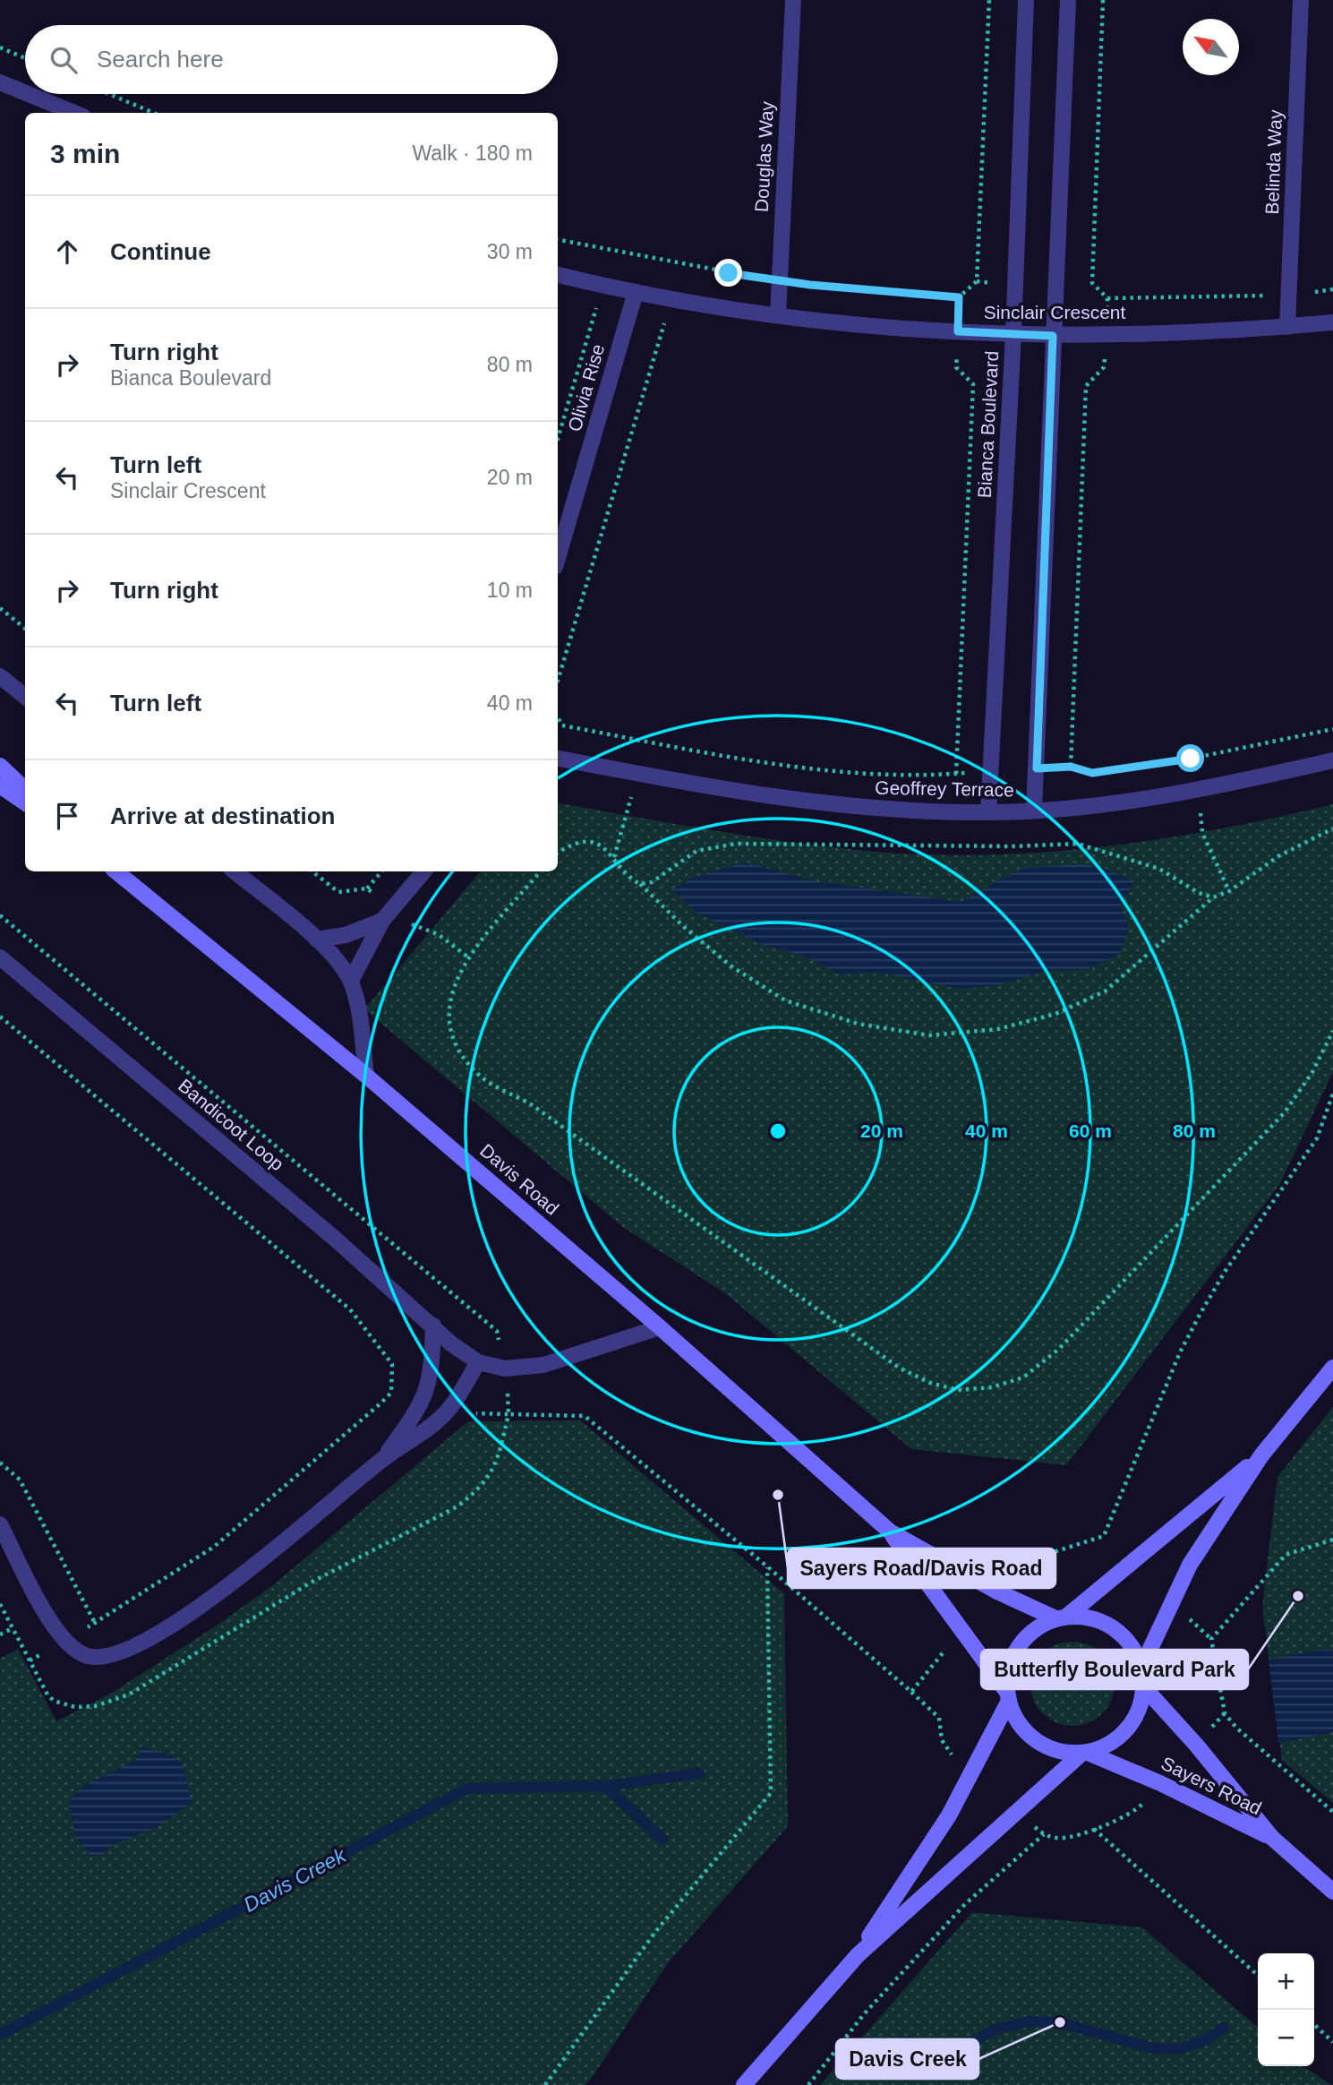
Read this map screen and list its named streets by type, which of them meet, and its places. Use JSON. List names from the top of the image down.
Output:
{
  "streets": {
    "main road": ["Davis Road", "Sayers Road"],
    "street": [
      "Douglas Way",
      "Belinda Way",
      "Sinclair Crescent",
      "Olivia Rise",
      "Bianca Boulevard",
      "Geoffrey Terrace",
      "Bandicoot Loop"
    ]
  },
  "crossings": [
    ["Douglas Way", "Sinclair Crescent"],
    ["Belinda Way", "Sinclair Crescent"],
    ["Sinclair Crescent", "Olivia Rise"],
    ["Sinclair Crescent", "Bianca Boulevard"],
    ["Bianca Boulevard", "Geoffrey Terrace"],
    ["Bandicoot Loop", "Davis Road"],
    ["Davis Road", "Sayers Road"]
  ],
  "water": ["Davis Creek"],
  "places": ["Sayers Road/Davis Road", "Butterfly Boulevard Park", "Davis Creek"],
  "north": "top left",
  "page": {
    "search": "Search here",
    "heading": ["3 min", "Walk · 180 m"],
    "list": [
      ["Continue", "30 m"],
      ["Turn right", "Bianca Boulevard", "80 m"],
      ["Turn left", "Sinclair Crescent", "20 m"],
      ["Turn right", "10 m"],
      ["Turn left", "40 m"],
      "Arrive at destination"
    ],
    "map_buttons": ["+", "−"]
  },
  "rings": [
    "20 m",
    "40 m",
    "60 m",
    "80 m"
  ]
}
